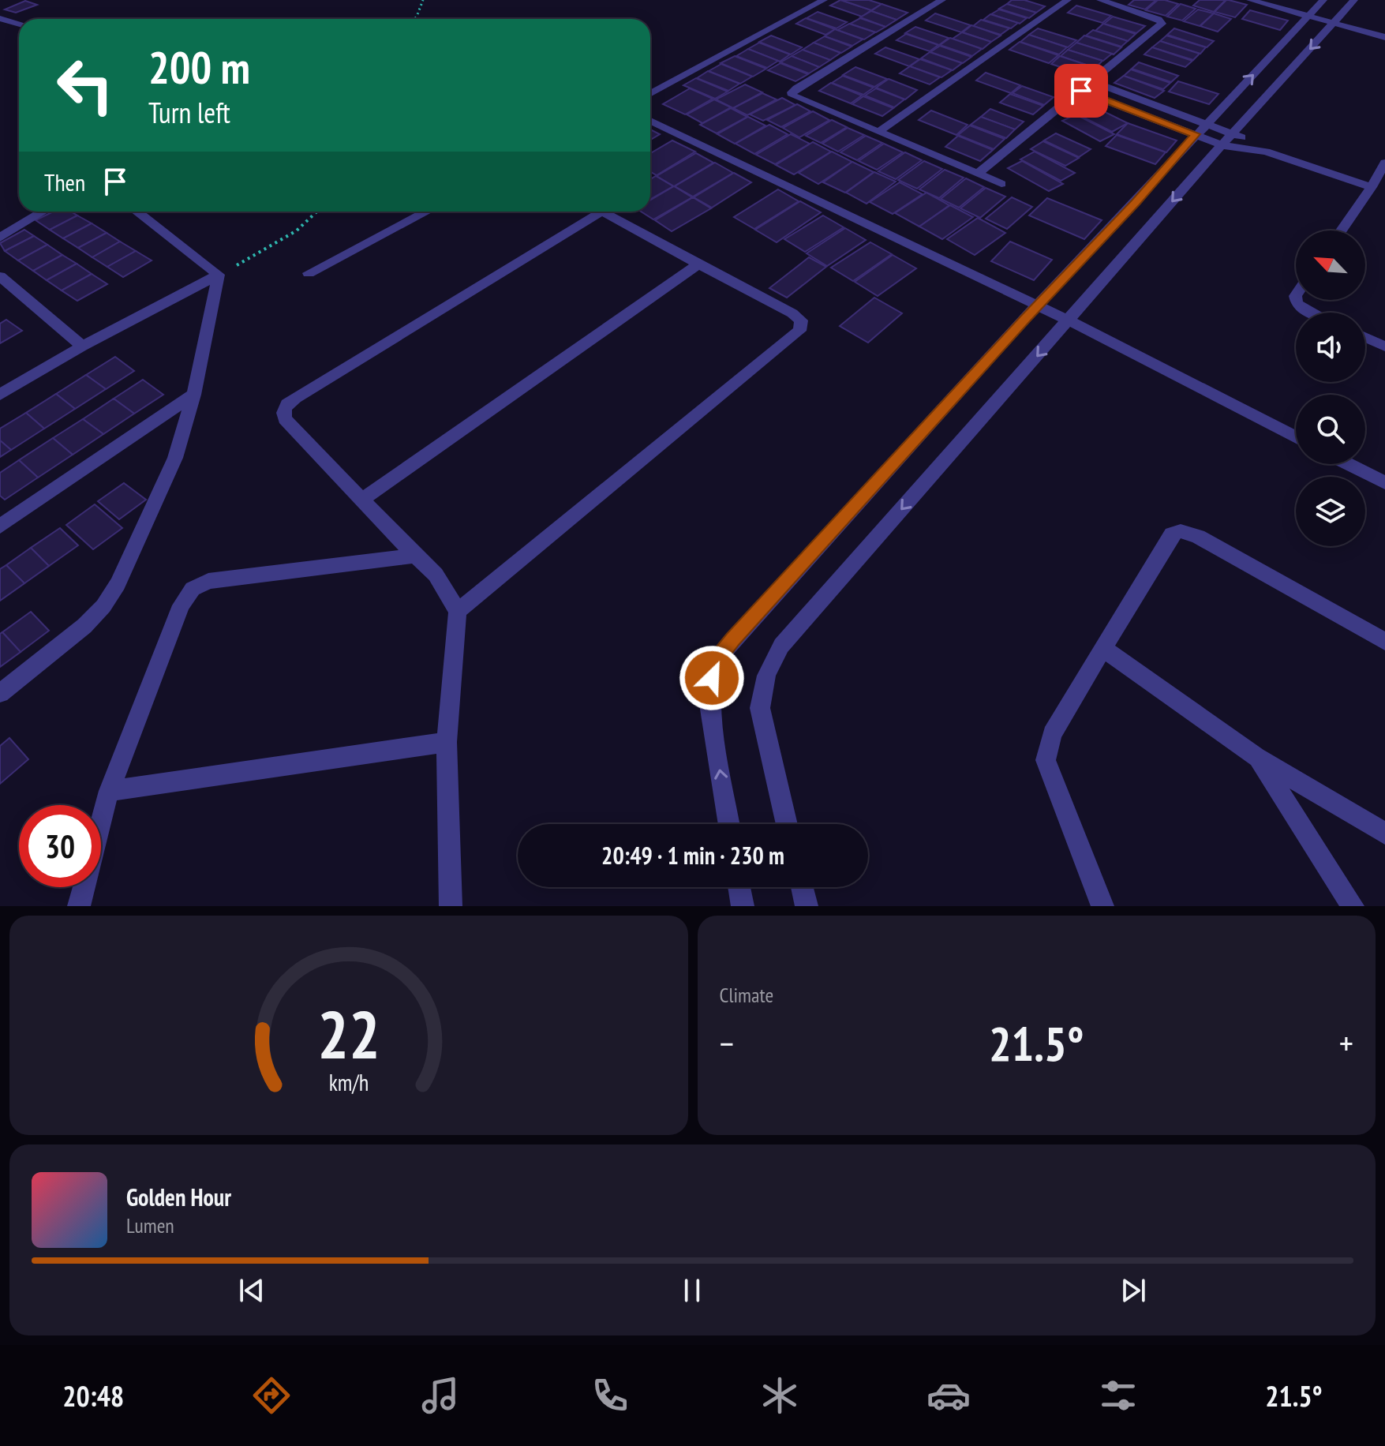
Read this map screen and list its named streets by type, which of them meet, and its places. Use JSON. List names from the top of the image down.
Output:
{
  "north": "top left",
  "page": {
    "turn": ["200 m", "Turn left"],
    "then": "Then",
    "limit": "30",
    "trip": "20:49 · 1 min · 230 m",
    "tile": "Climate",
    "heat": ["−", "21.5°", "+"],
    "song": ["Golden Hour", "Lumen"],
    "tabs": ["20:48", "21.5°"],
    "gauge": ["22", "km/h"]
  }
}
